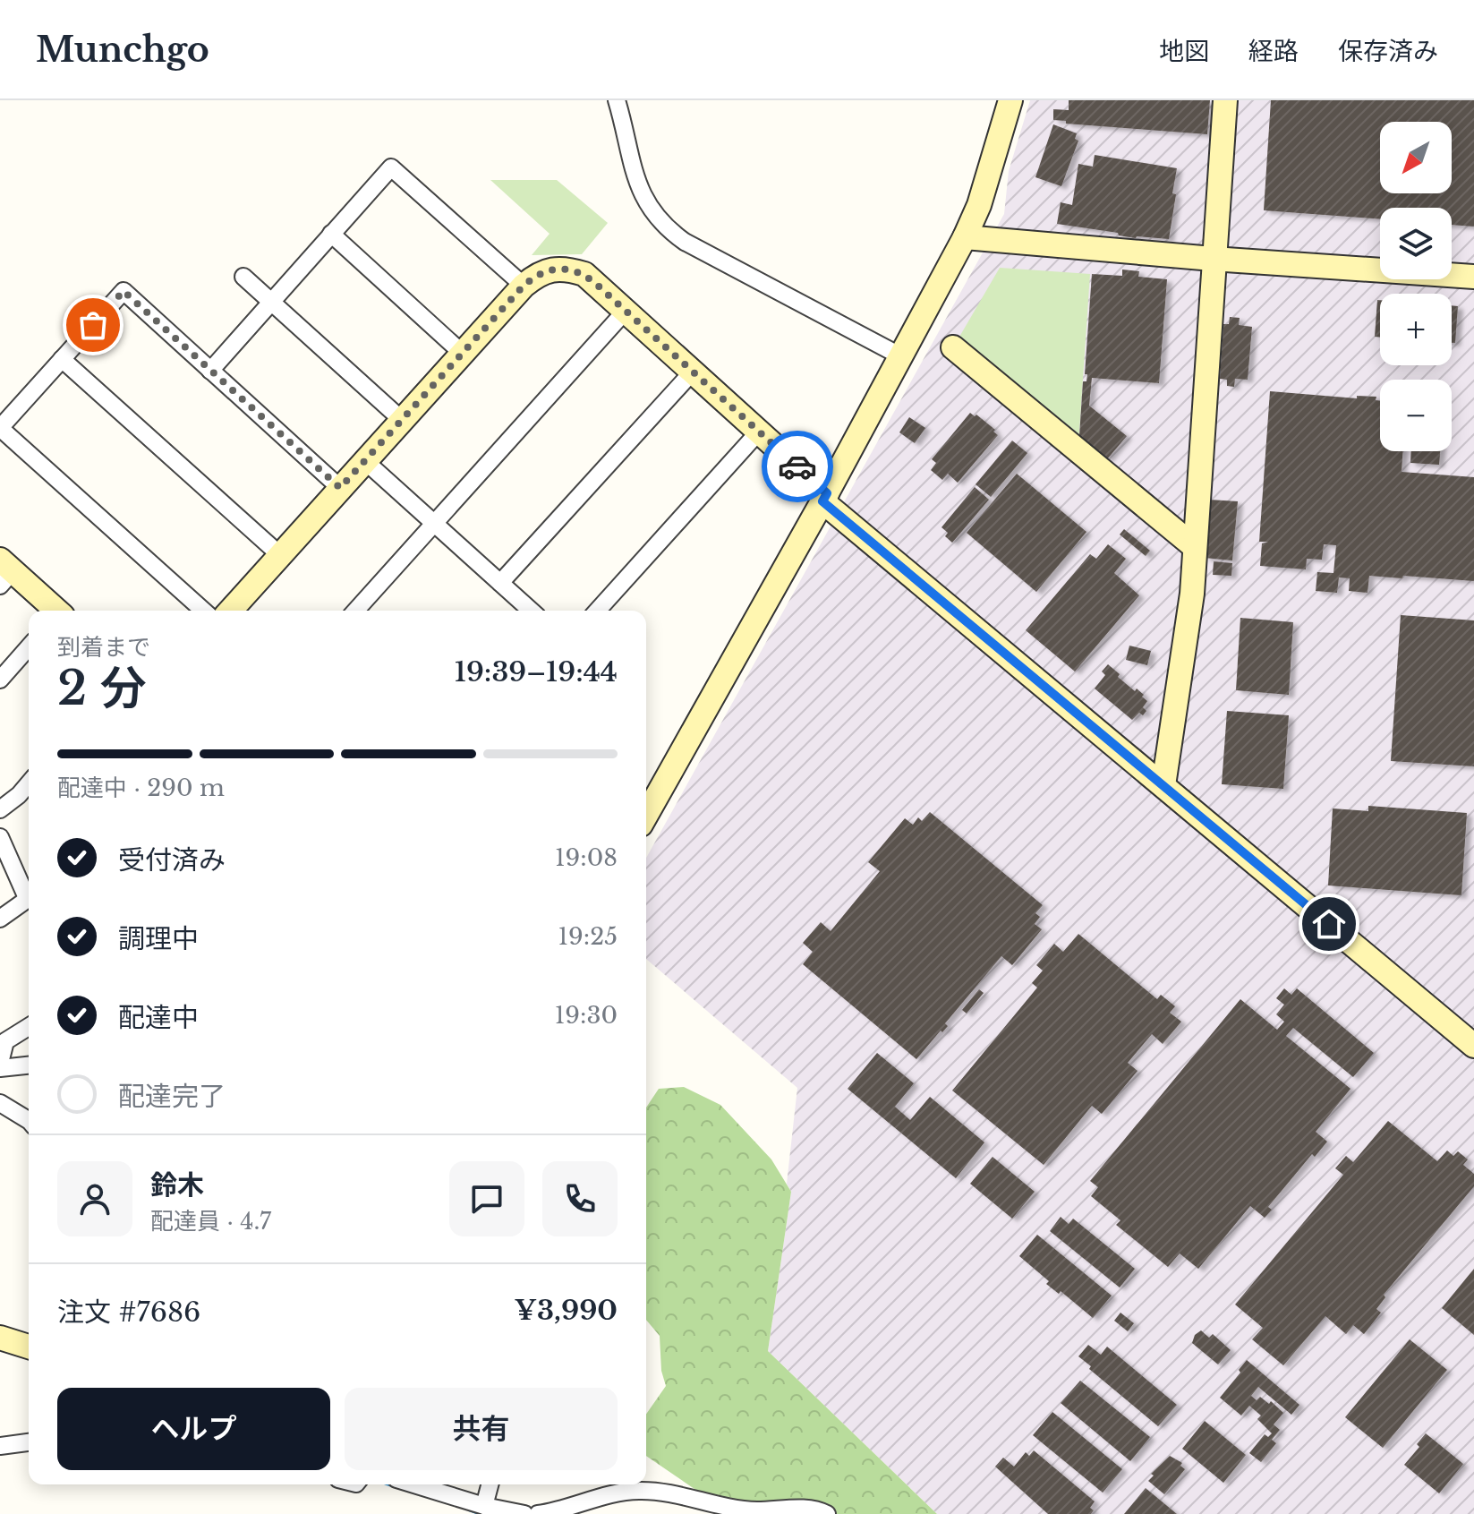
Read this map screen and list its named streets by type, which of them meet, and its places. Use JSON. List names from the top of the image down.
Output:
{
  "north": "bottom left",
  "page": {
    "header": "Munchgo",
    "nav": ["地図", "経路", "保存済み"],
    "map_buttons": ["+", "−"],
    "heading": ["2 分", "到着まで", "19:39–19:44"],
    "panel": [
      "鈴木",
      "配達員 · 4.7",
      "注文 #7686",
      "¥3,990"
    ],
    "bar": "配達中 · 290 m",
    "list": [
      ["受付済み", "19:08"],
      ["調理中", "19:25"],
      ["配達中", "19:30"],
      "配達完了"
    ],
    "buttons": ["ヘルプ", "共有"]
  }
}
